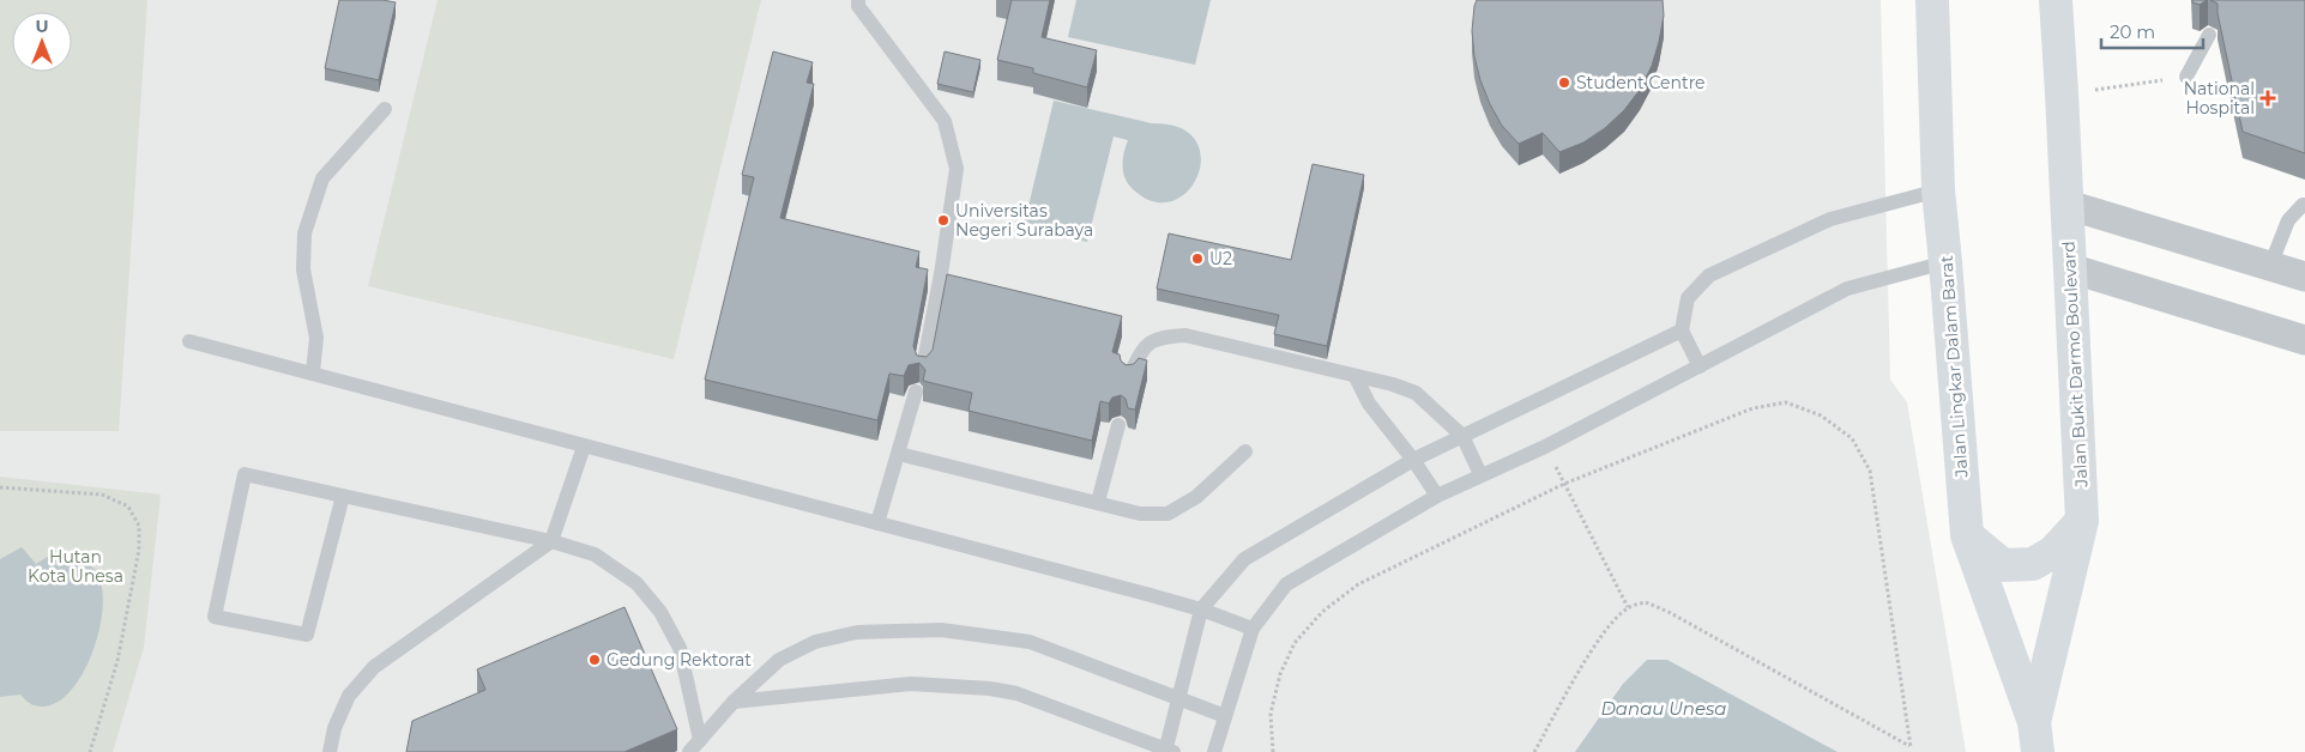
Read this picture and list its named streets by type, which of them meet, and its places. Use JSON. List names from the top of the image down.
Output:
{
  "streets": {
    "main road": ["Jalan Bukit Darmo Boulevard", "Jalan Lingkar Dalam Barat"]
  },
  "crossings": [
    ["Jalan Bukit Darmo Boulevard", "Jalan Lingkar Dalam Barat"]
  ],
  "water": ["Danau Unesa"],
  "parks": ["Hutan Kota Unesa"],
  "places": {
    "other": [
      "Student Centre",
      "Universitas Negeri Surabaya",
      "U2",
      "Gedung Rektorat"
    ],
    "health": ["National Hospital"]
  },
  "scale_bar": "20 m",
  "north": "top"
}
